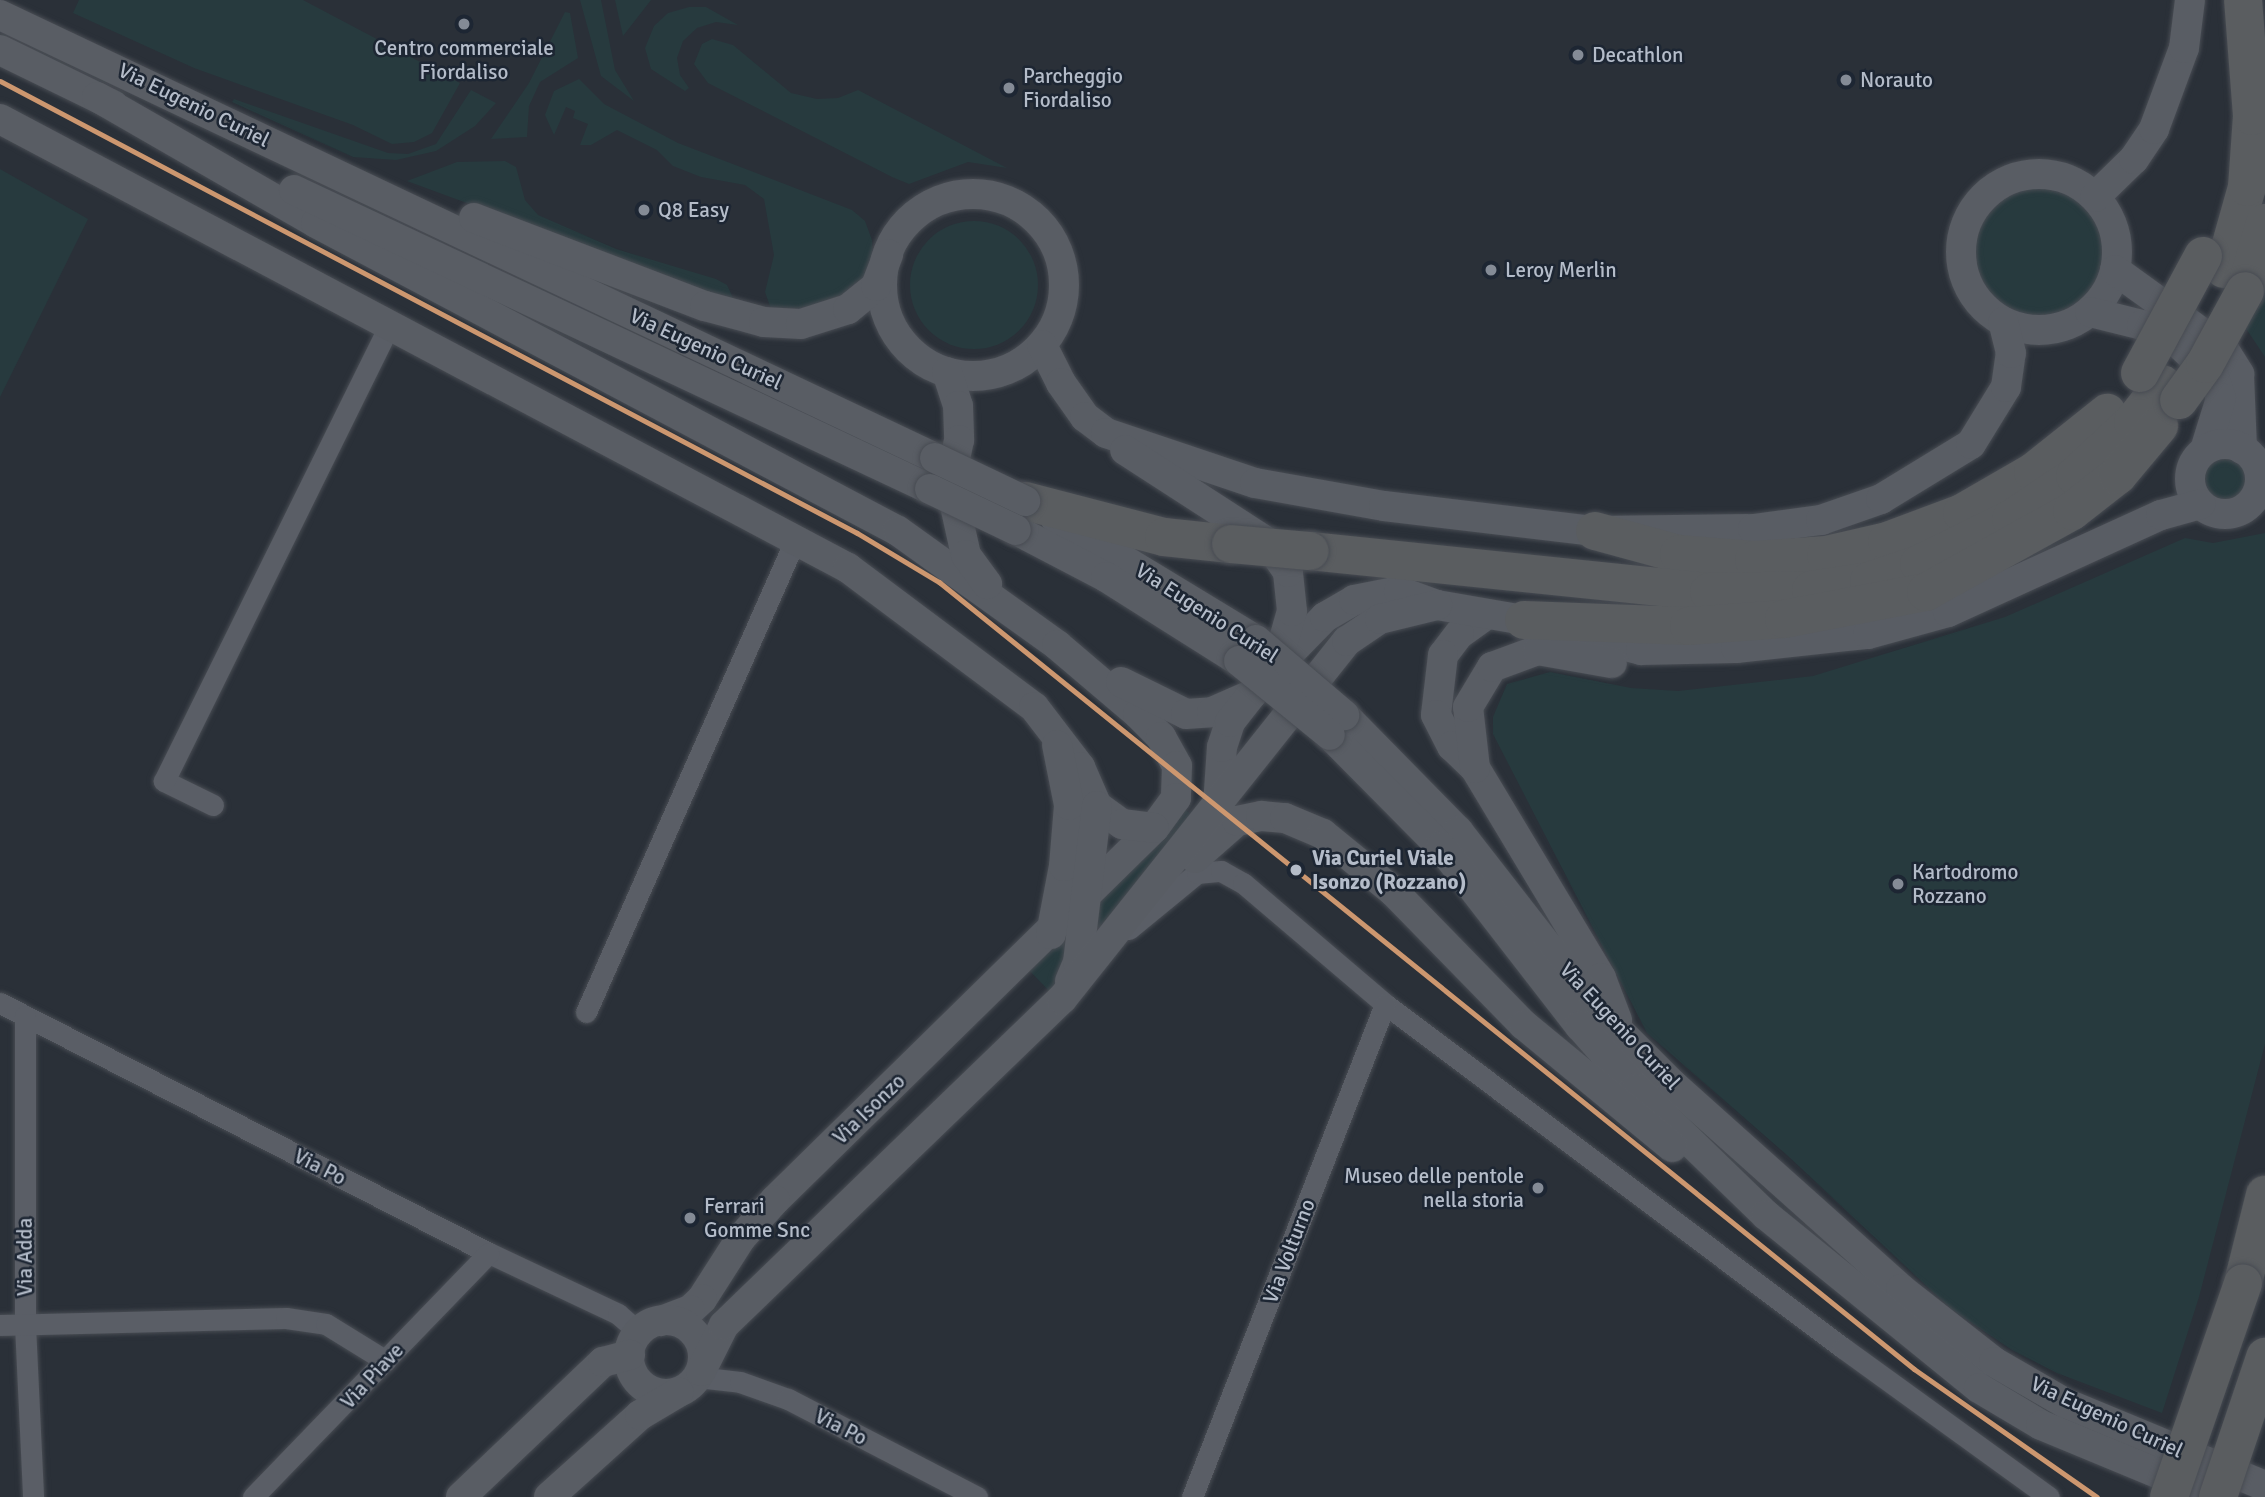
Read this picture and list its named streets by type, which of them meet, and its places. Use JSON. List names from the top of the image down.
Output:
{
  "streets": {
    "main road": ["Via Eugenio Curiel", "Via Isonzo"],
    "street": [
      "Via Po",
      "Via Volturno",
      "Via Adda",
      "Via Piave"
    ]
  },
  "crossings": [
    ["Via Isonzo", "Via Po"],
    ["Via Po", "Via Adda"],
    ["Via Po", "Via Piave"]
  ],
  "places": [
    "Centro commerciale Fiordaliso",
    "Decathlon",
    "Norauto",
    "Parcheggio Fiordaliso",
    "Q8 Easy",
    "Leroy Merlin",
    "Via Curiel Viale Isonzo (Rozzano)",
    "Kartodromo Rozzano",
    "Museo delle pentole nella storia",
    "Ferrari Gomme Snc"
  ]
}
